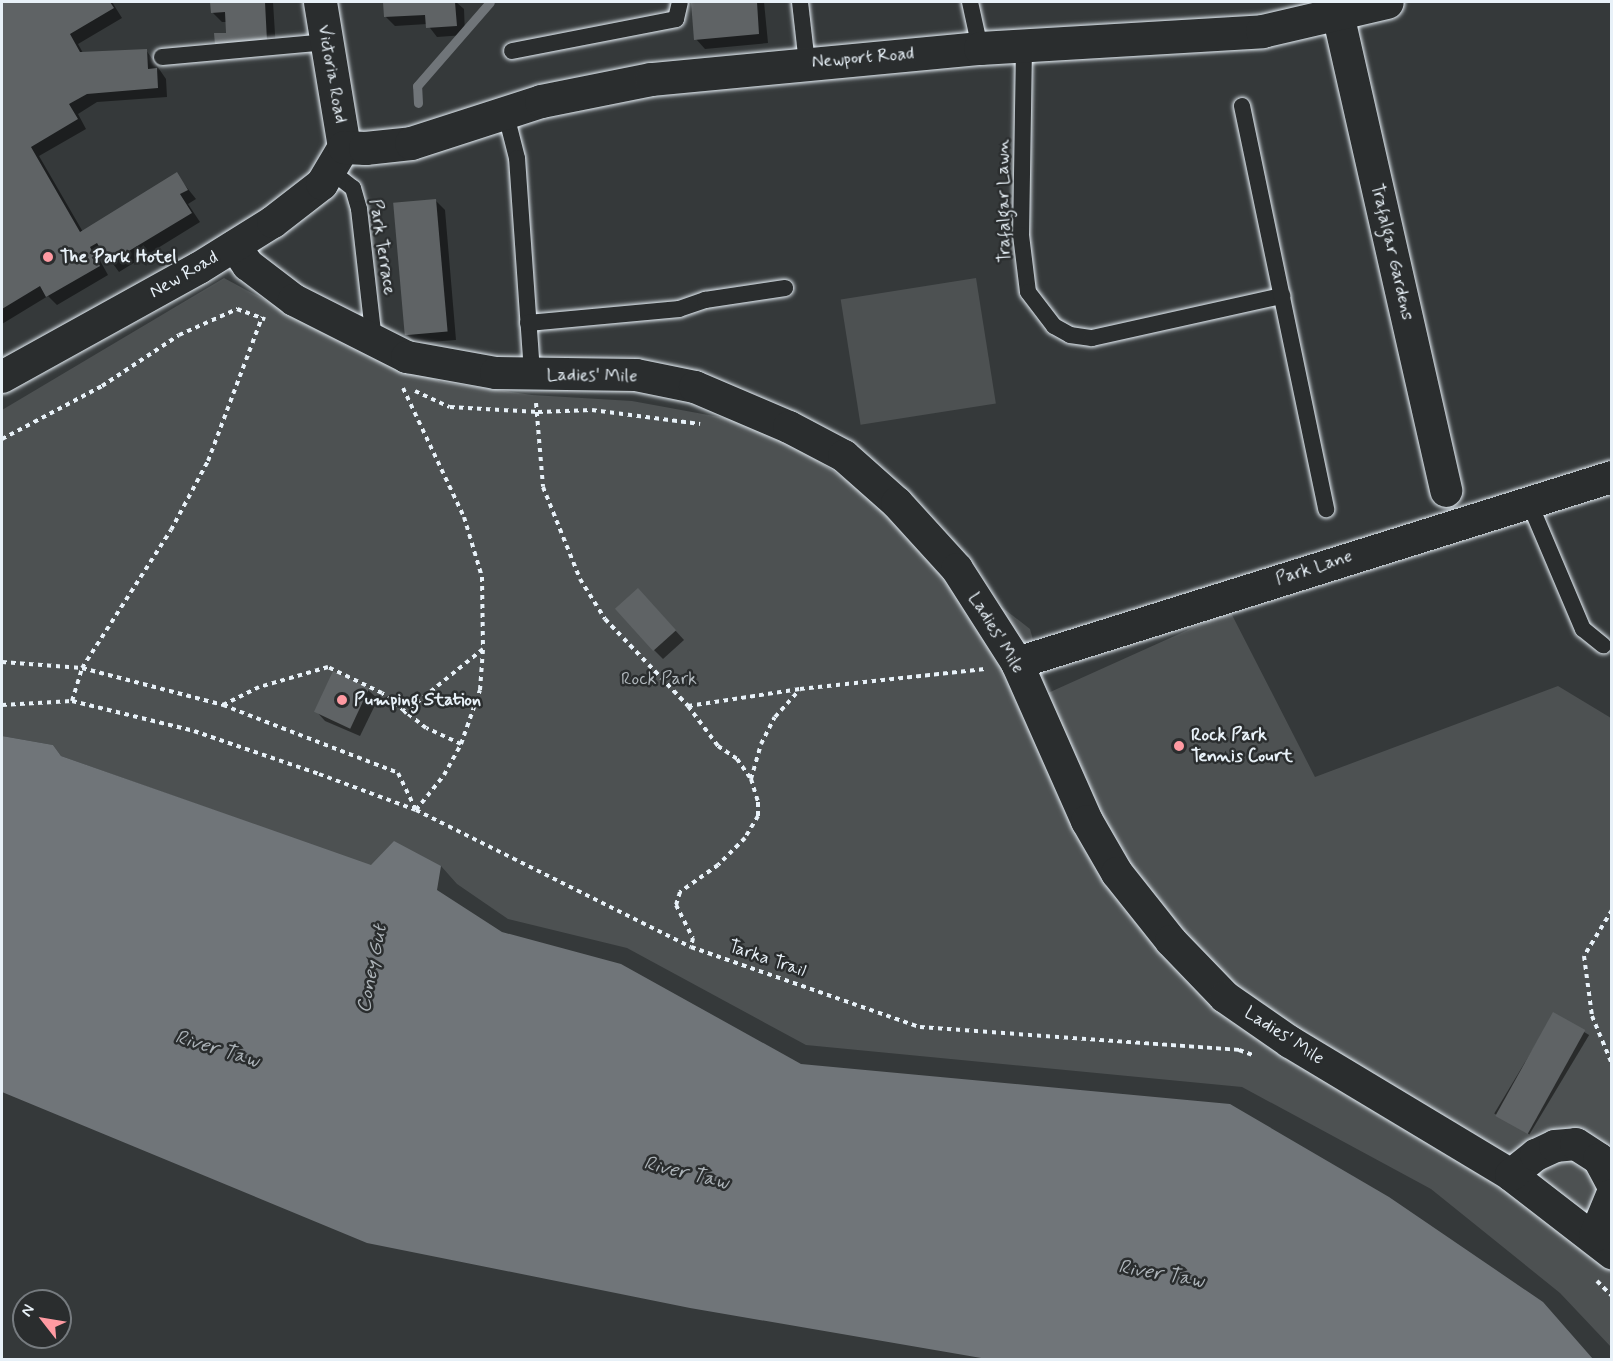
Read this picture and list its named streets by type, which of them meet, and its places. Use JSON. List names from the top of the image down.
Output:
{
  "streets": {
    "street": [
      "Newport Road",
      "Victoria Road",
      "Trafalgar Gardens",
      "New Road",
      "Ladies' Mile",
      "Park Lane"
    ],
    "lane": ["Trafalgar Lawn", "Park Terrace"],
    "path": ["Tarka Trail"]
  },
  "crossings": [
    ["Newport Road", "Victoria Road"],
    ["Newport Road", "Trafalgar Lawn"],
    ["Newport Road", "Park Terrace"],
    ["Newport Road", "Trafalgar Gardens"],
    ["Newport Road", "New Road"],
    ["Victoria Road", "Park Terrace"],
    ["Victoria Road", "New Road"],
    ["Park Terrace", "New Road"],
    ["Park Terrace", "Ladies' Mile"],
    ["New Road", "Ladies' Mile"],
    ["Ladies' Mile", "Park Lane"]
  ],
  "water": ["Coney Gut", "River Taw"],
  "parks": ["Rock Park"],
  "places": ["The Park Hotel", "Pumping Station", "Rock Park Tennis Court"],
  "north": "top left"
}
